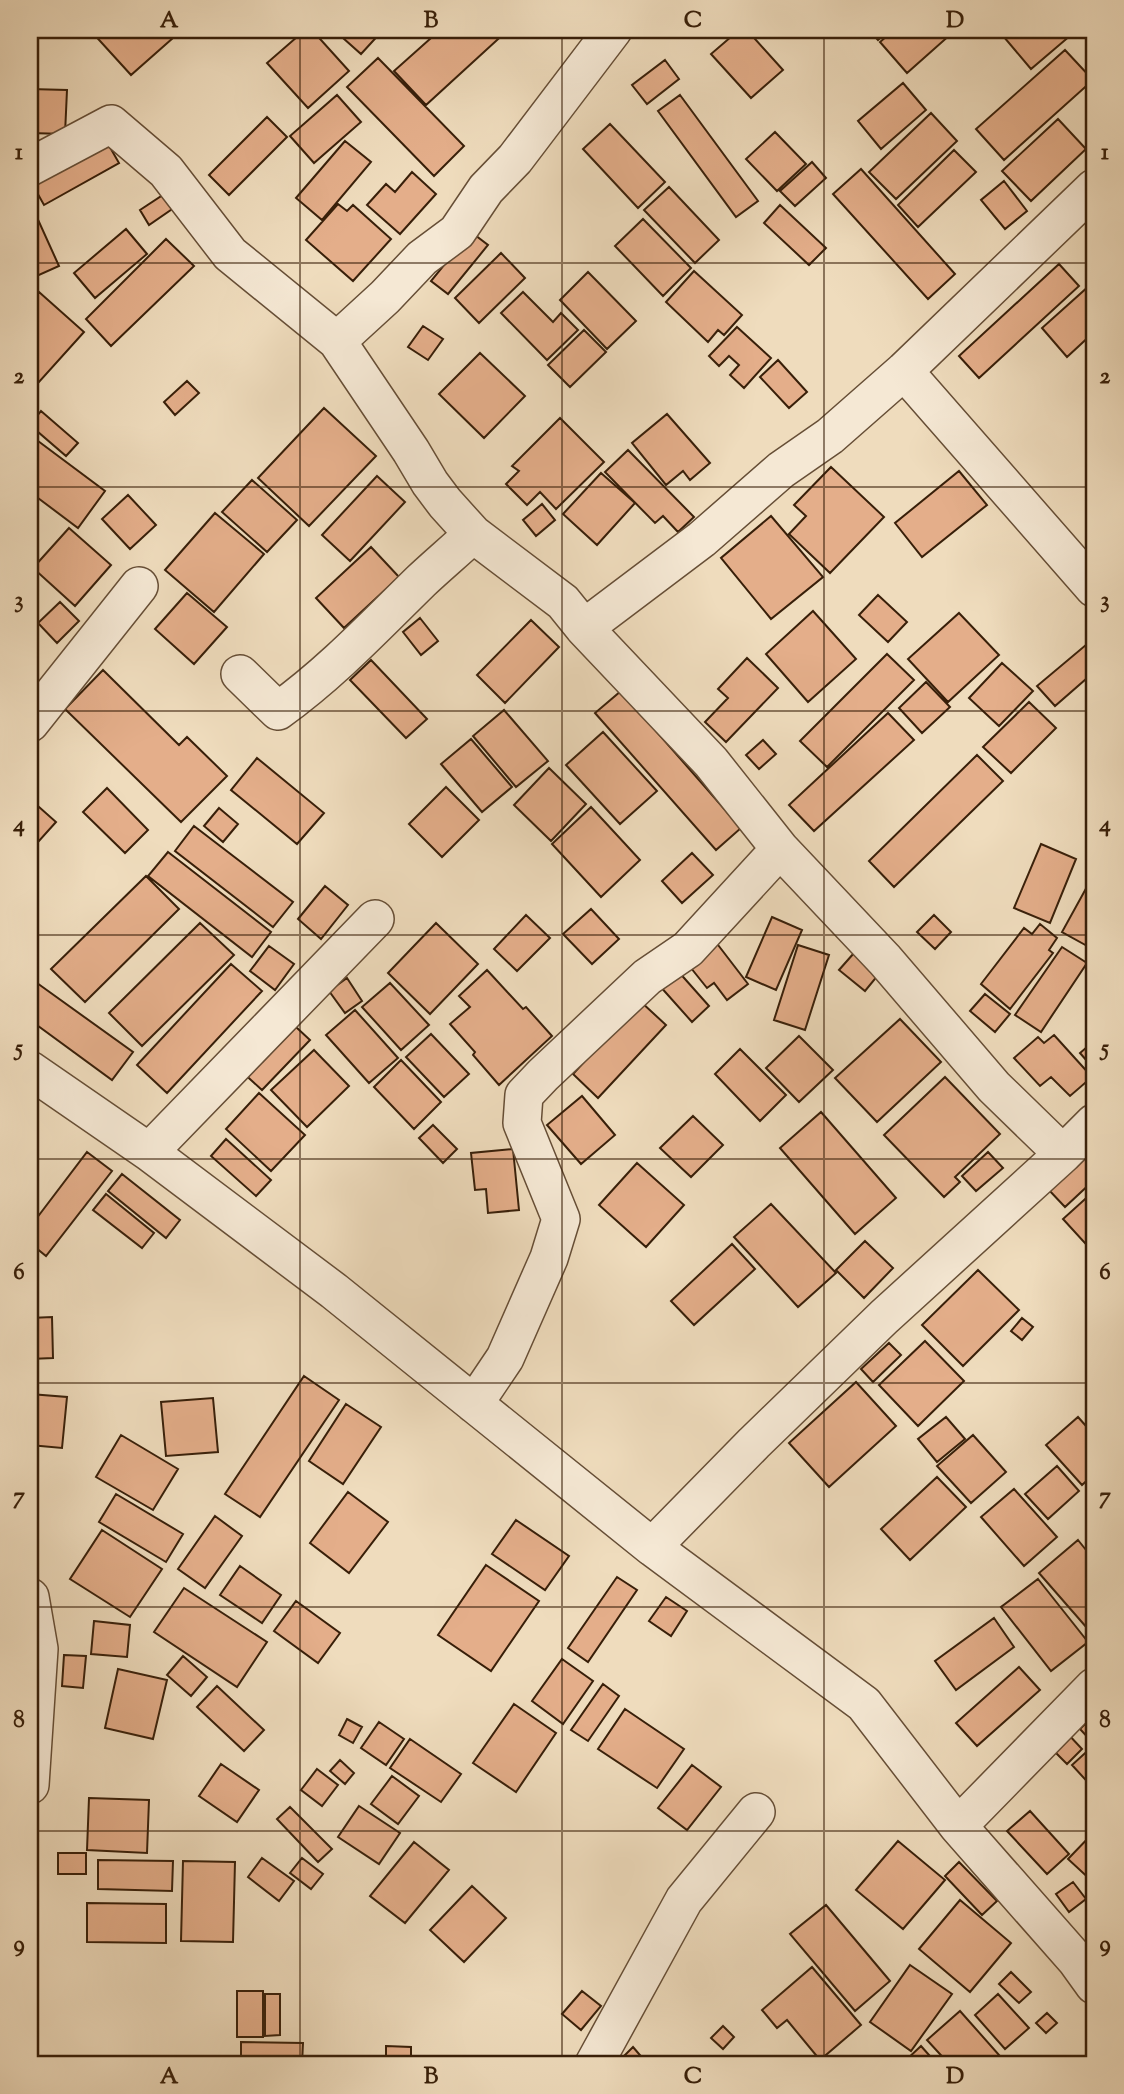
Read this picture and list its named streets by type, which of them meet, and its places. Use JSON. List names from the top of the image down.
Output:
{
  "grid": {
    "columns": [
      "A",
      "B",
      "C",
      "D"
    ],
    "rows": [
      "1",
      "2",
      "3",
      "4",
      "5",
      "6",
      "7",
      "8",
      "9"
    ]
  }
}
